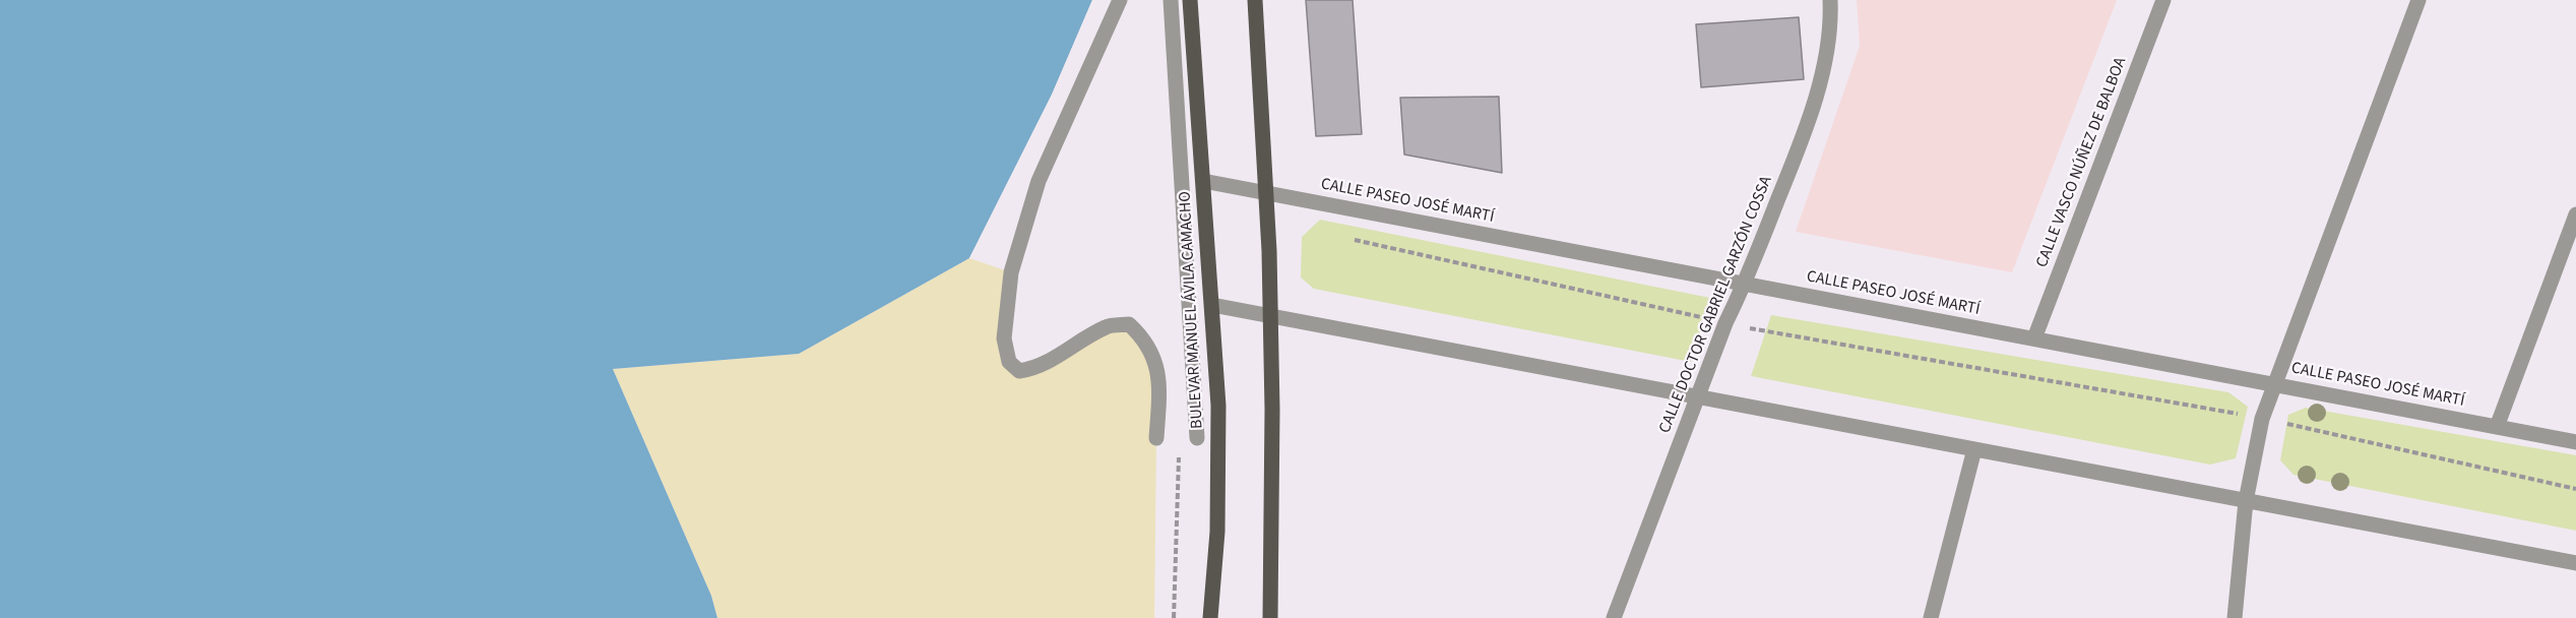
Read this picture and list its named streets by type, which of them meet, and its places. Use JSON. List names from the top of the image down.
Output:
{
  "streets": {
    "main road": ["BULEVAR MANUEL ÁVILA CAMACHO"],
    "street": ["CALLE VASCO NÚÑEZ DE BALBOA", "CALLE PASEO JOSÉ MARTÍ", "CALLE DOCTOR GABRIEL GARZÓN COSSA"]
  },
  "crossings": [
    ["CALLE VASCO NÚÑEZ DE BALBOA", "CALLE PASEO JOSÉ MARTÍ"],
    ["CALLE PASEO JOSÉ MARTÍ", "CALLE DOCTOR GABRIEL GARZÓN COSSA"],
    ["CALLE PASEO JOSÉ MARTÍ", "BULEVAR MANUEL ÁVILA CAMACHO"]
  ]
}
